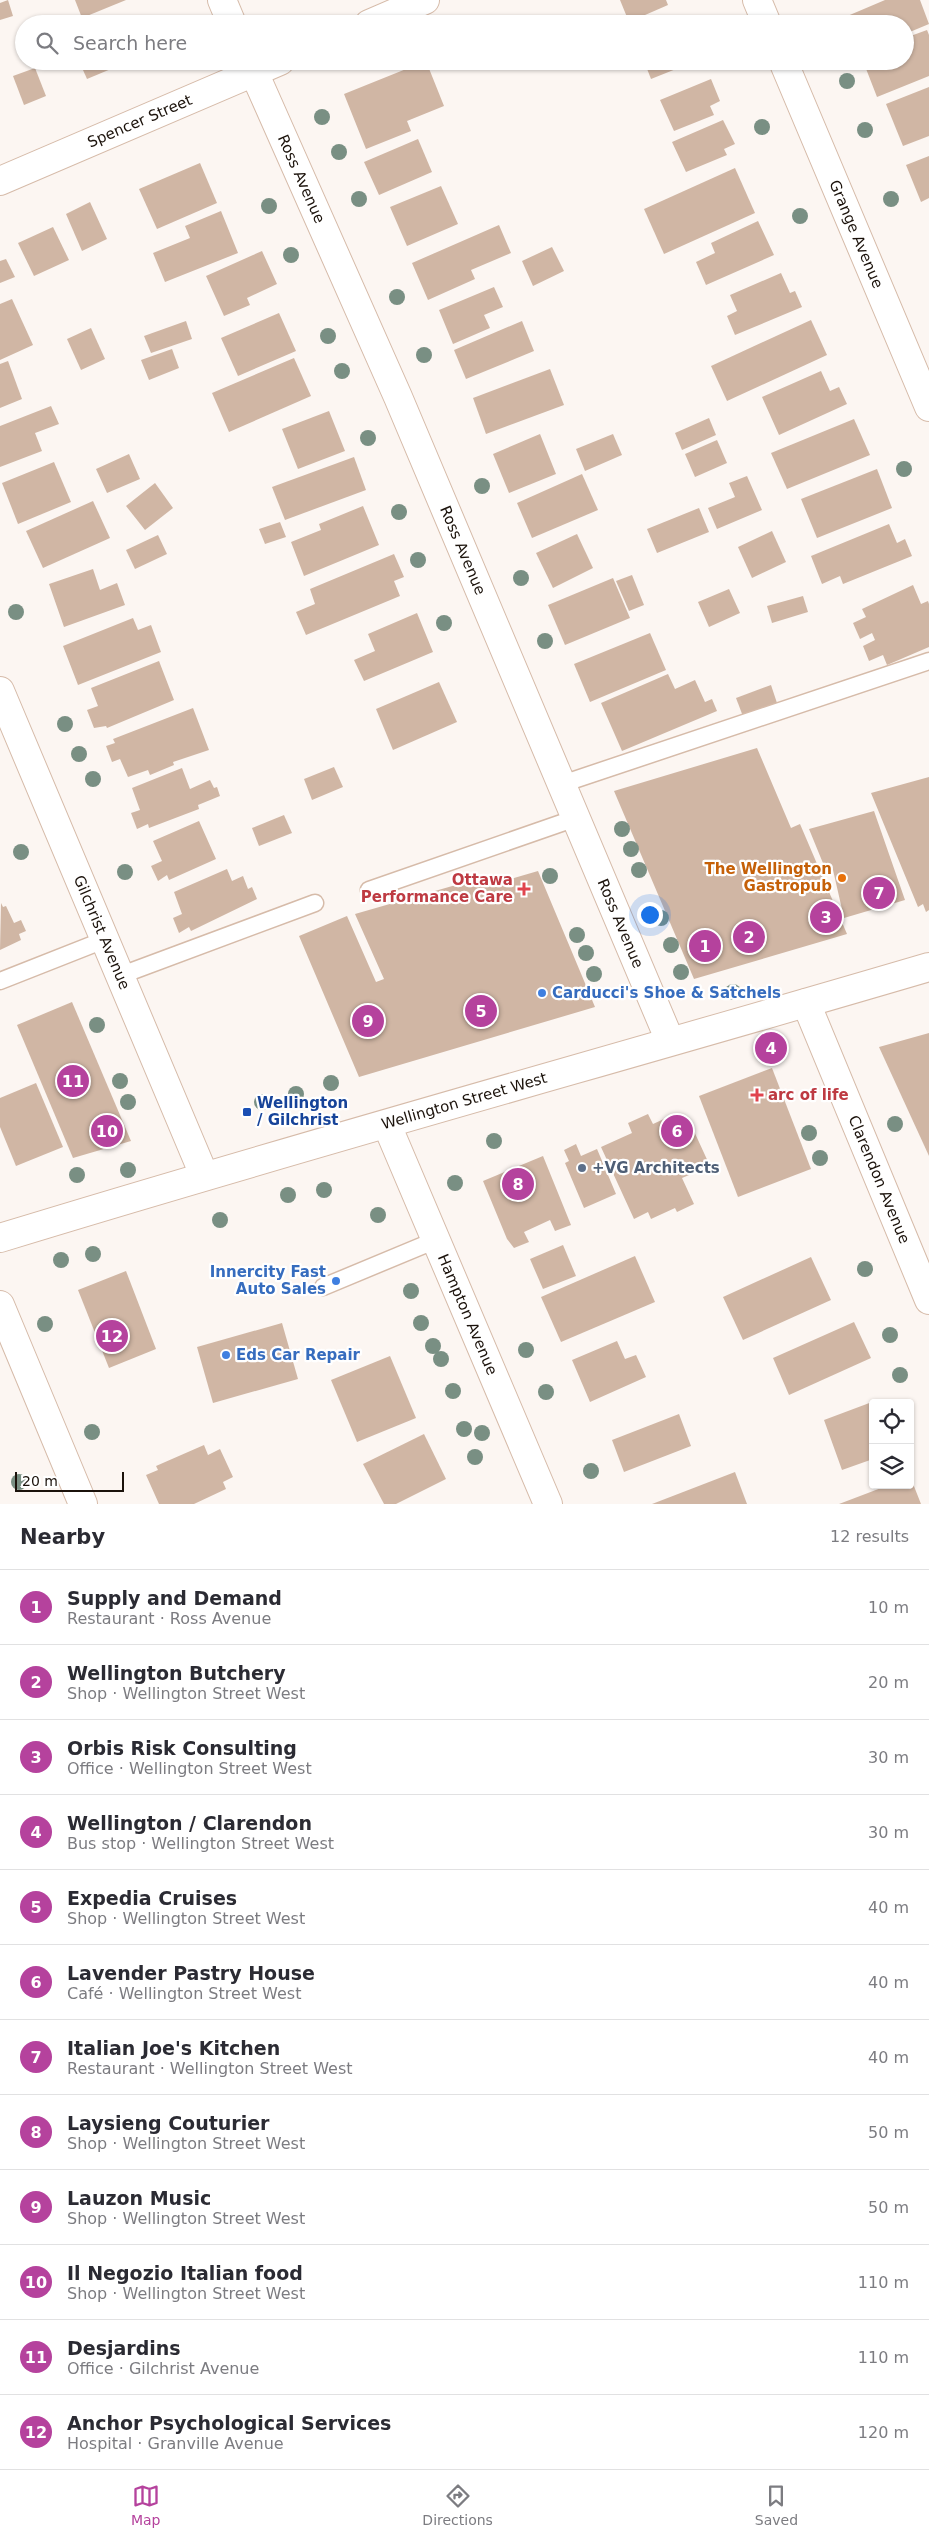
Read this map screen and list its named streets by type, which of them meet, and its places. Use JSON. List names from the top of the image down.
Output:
{
  "streets": {
    "street": [
      "Spencer Street",
      "Ross Avenue",
      "Grange Avenue",
      "Gilchrist Avenue",
      "Wellington Street West",
      "Clarendon Avenue",
      "Hampton Avenue"
    ]
  },
  "crossings": [
    ["Ross Avenue", "Wellington Street West"],
    ["Gilchrist Avenue", "Wellington Street West"],
    ["Wellington Street West", "Clarendon Avenue"],
    ["Wellington Street West", "Hampton Avenue"]
  ],
  "places": {
    "other": [
      "The Wellington Gastropub",
      "Carducci's Shoe & Satchels",
      "+VG Architects",
      "Innercity Fast Auto Sales",
      "Eds Car Repair"
    ],
    "health": ["Ottawa Performance Care", "arc of life"],
    "transit": ["Wellington / Gilchrist"]
  },
  "scale_bar": "20 m",
  "page": {
    "search": "Search here",
    "pins": [
      "7",
      "3",
      "2",
      "1",
      "5",
      "9",
      "4",
      "11",
      "6",
      "10",
      "8",
      "12"
    ],
    "scale": "20 m",
    "heading": ["Nearby", "12 results"],
    "list": [
      {
        "mark": "1",
        "name": "Supply and Demand",
        "note": "Restaurant · Ross Avenue",
        "value": "10 m"
      },
      {
        "mark": "2",
        "name": "Wellington Butchery",
        "note": "Shop · Wellington Street West",
        "value": "20 m"
      },
      {
        "mark": "3",
        "name": "Orbis Risk Consulting",
        "note": "Office · Wellington Street West",
        "value": "30 m"
      },
      {
        "mark": "4",
        "name": "Wellington / Clarendon",
        "note": "Bus stop · Wellington Street West",
        "value": "30 m"
      },
      {
        "mark": "5",
        "name": "Expedia Cruises",
        "note": "Shop · Wellington Street West",
        "value": "40 m"
      },
      {
        "mark": "6",
        "name": "Lavender Pastry House",
        "note": "Café · Wellington Street West",
        "value": "40 m"
      },
      {
        "mark": "7",
        "name": "Italian Joe's Kitchen",
        "note": "Restaurant · Wellington Street West",
        "value": "40 m"
      },
      {
        "mark": "8",
        "name": "Laysieng Couturier",
        "note": "Shop · Wellington Street West",
        "value": "50 m"
      },
      {
        "mark": "9",
        "name": "Lauzon Music",
        "note": "Shop · Wellington Street West",
        "value": "50 m"
      },
      {
        "mark": "10",
        "name": "Il Negozio Italian food",
        "note": "Shop · Wellington Street West",
        "value": "110 m"
      },
      {
        "mark": "11",
        "name": "Desjardins",
        "note": "Office · Gilchrist Avenue",
        "value": "110 m"
      },
      {
        "mark": "12",
        "name": "Anchor Psychological Services",
        "note": "Hospital · Granville Avenue",
        "value": "120 m"
      }
    ],
    "nav": ["Map", "Directions", "Saved"]
  }
}
